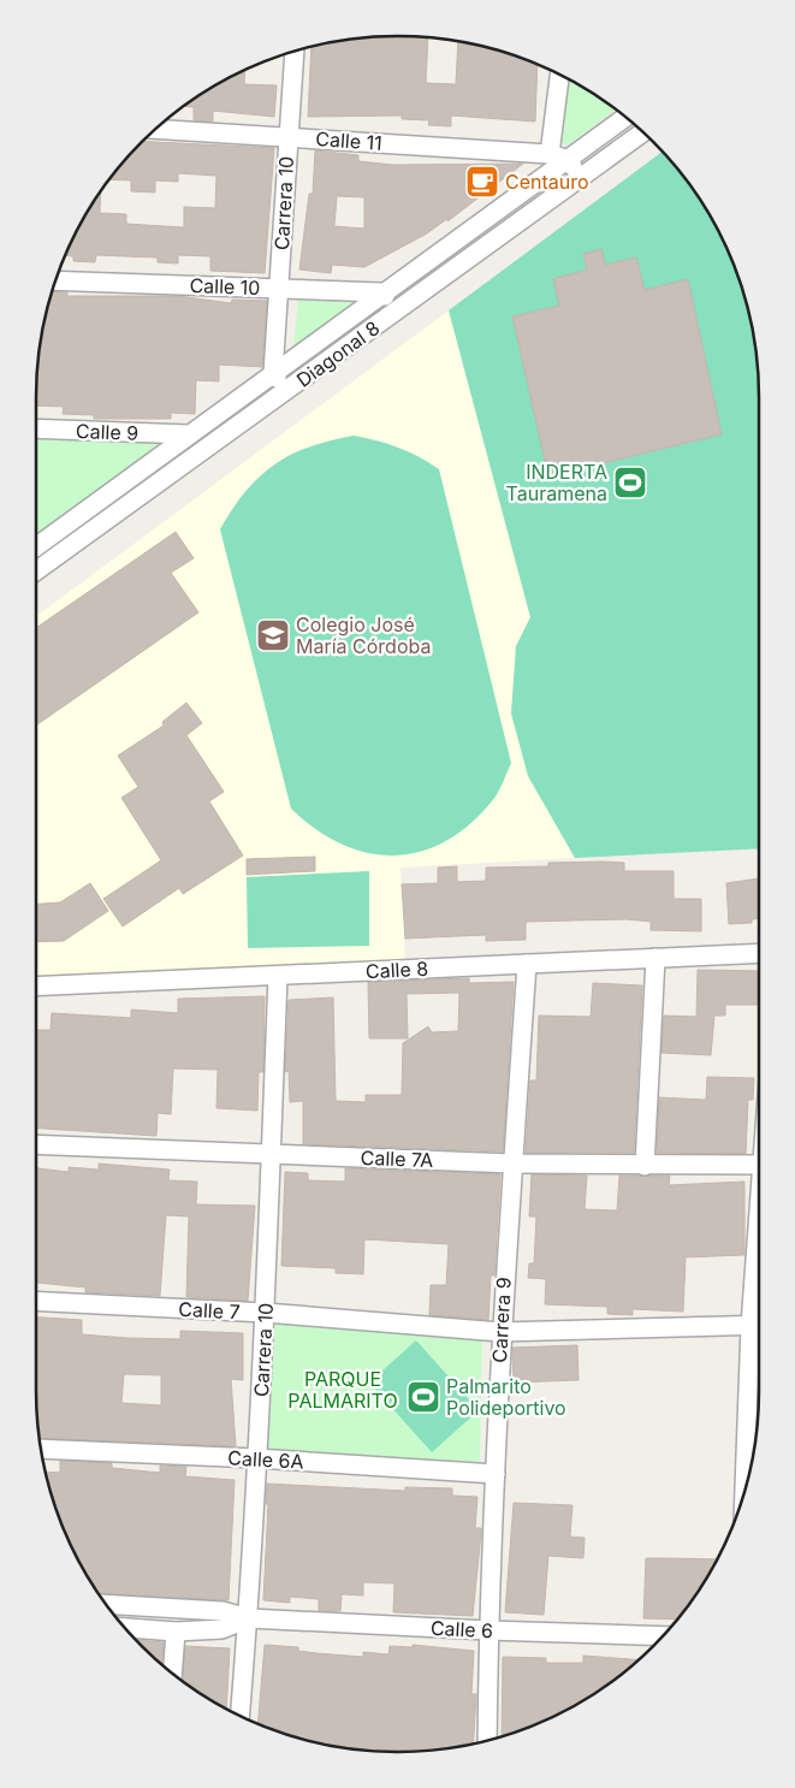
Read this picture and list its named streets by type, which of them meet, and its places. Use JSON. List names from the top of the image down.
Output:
{
  "streets": {
    "street": [
      "Calle 11",
      "Carrera 10",
      "Calle 10",
      "Diagonal 8",
      "Calle 9",
      "Calle 8",
      "Calle 7A",
      "Calle 7",
      "Carrera 9",
      "Calle 6A",
      "Calle 6"
    ]
  },
  "crossings": [
    ["Calle 11", "Carrera 10"],
    ["Calle 11", "Diagonal 8"],
    ["Carrera 10", "Calle 10"],
    ["Carrera 10", "Diagonal 8"],
    ["Carrera 10", "Calle 8"],
    ["Carrera 10", "Calle 7A"],
    ["Carrera 10", "Calle 7"],
    ["Carrera 10", "Calle 6A"],
    ["Carrera 10", "Calle 6"],
    ["Calle 10", "Diagonal 8"],
    ["Diagonal 8", "Calle 9"],
    ["Calle 8", "Carrera 9"],
    ["Calle 7A", "Carrera 9"],
    ["Calle 7", "Carrera 9"],
    ["Carrera 9", "Calle 6A"],
    ["Carrera 9", "Calle 6"]
  ],
  "parks": ["PARQUE PALMARITO"],
  "places": {
    "cafe": ["Centauro"],
    "sports": ["INDERTA Tauramena", "Palmarito Polideportivo"],
    "school or university": ["Colegio José María Córdoba"]
  }
}
